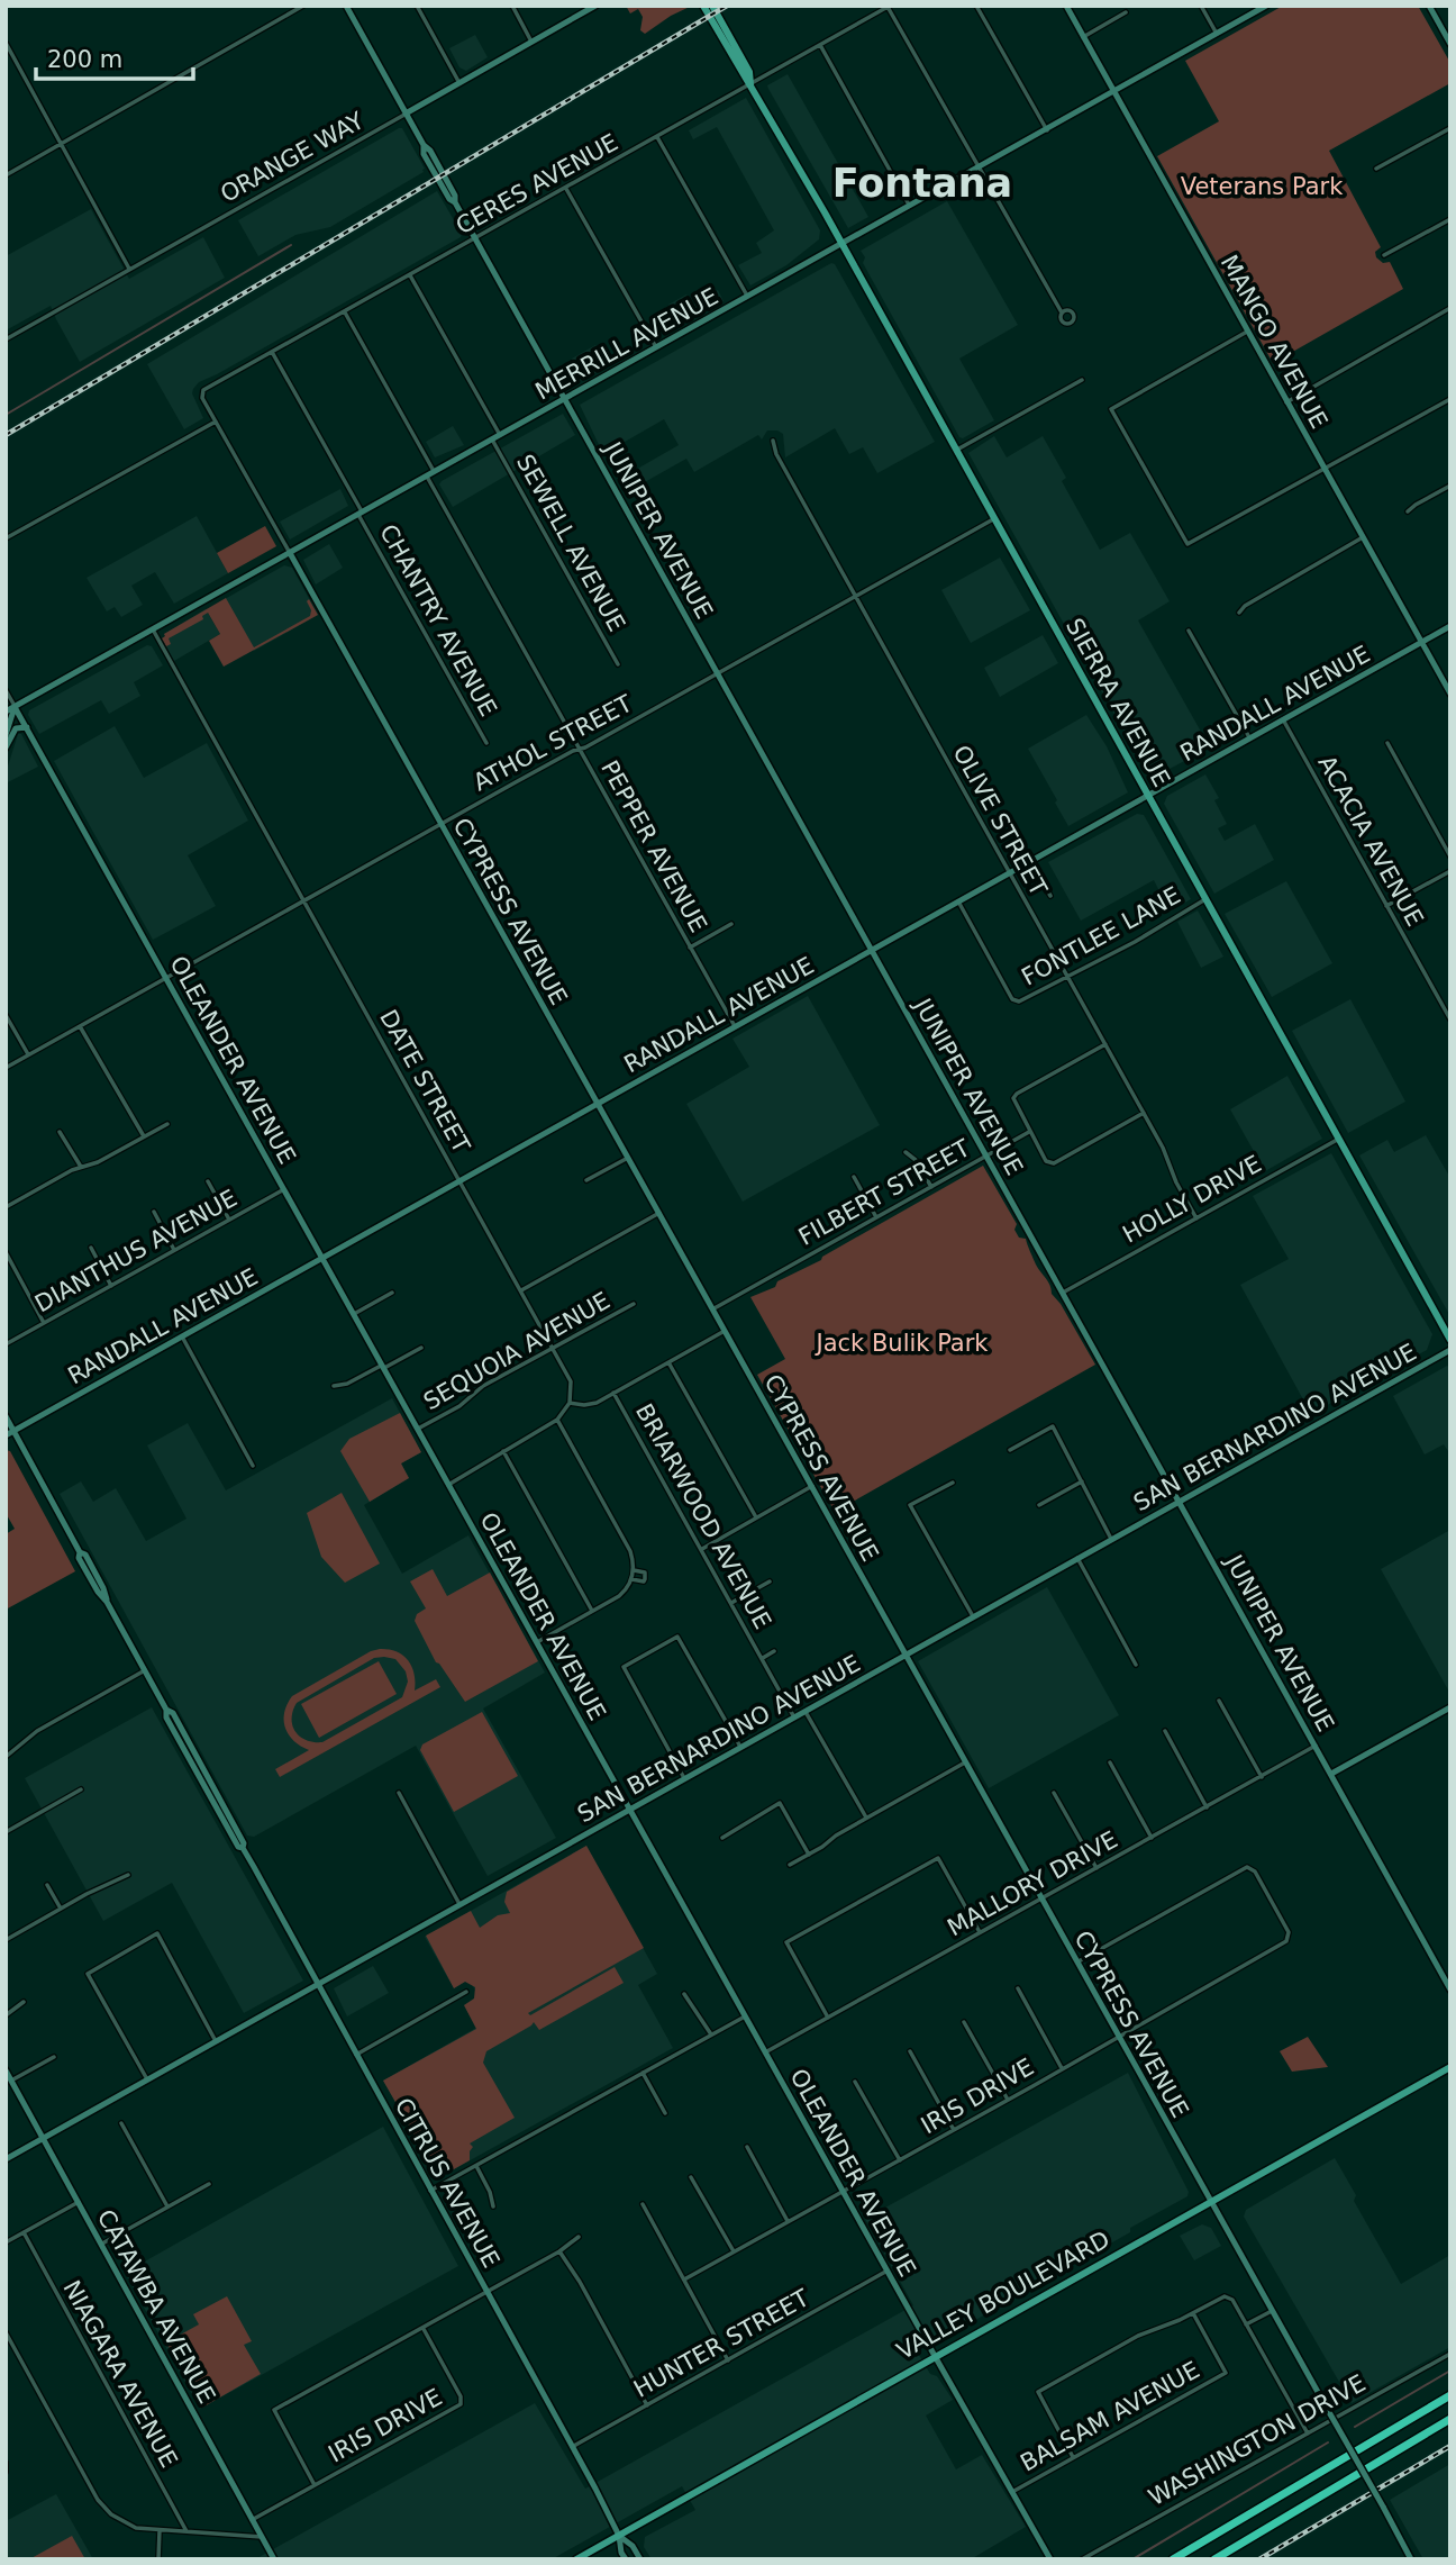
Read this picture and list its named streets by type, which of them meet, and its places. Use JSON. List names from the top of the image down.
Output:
{
  "streets": {
    "main road": ["SIERRA AVENUE", "VALLEY BOULEVARD"],
    "street": [
      "ORANGE WAY",
      "CERES AVENUE",
      "MANGO AVENUE",
      "MERRILL AVENUE",
      "JUNIPER AVENUE",
      "SEWELL AVENUE",
      "CHANTRY AVENUE",
      "RANDALL AVENUE",
      "ATHOL STREET",
      "OLIVE STREET",
      "ACACIA AVENUE",
      "PEPPER AVENUE",
      "CYPRESS AVENUE",
      "FONTLEE LANE",
      "OLEANDER AVENUE",
      "DATE STREET",
      "FILBERT STREET",
      "HOLLY DRIVE",
      "DIANTHUS AVENUE",
      "SEQUOIA AVENUE",
      "SAN BERNARDINO AVENUE",
      "BRIARWOOD AVENUE",
      "MALLORY DRIVE",
      "IRIS DRIVE",
      "CITRUS AVENUE",
      "CATAWBA AVENUE",
      "HUNTER STREET",
      "NIAGARA AVENUE",
      "BALSAM AVENUE",
      "WASHINGTON DRIVE"
    ]
  },
  "crossings": [
    ["ORANGE WAY", "JUNIPER AVENUE"],
    ["CERES AVENUE", "JUNIPER AVENUE"],
    ["CERES AVENUE", "SEWELL AVENUE"],
    ["CERES AVENUE", "CHANTRY AVENUE"],
    ["CERES AVENUE", "SIERRA AVENUE"],
    ["CERES AVENUE", "CYPRESS AVENUE"],
    ["MANGO AVENUE", "MERRILL AVENUE"],
    ["MANGO AVENUE", "RANDALL AVENUE"],
    ["MERRILL AVENUE", "JUNIPER AVENUE"],
    ["MERRILL AVENUE", "SEWELL AVENUE"],
    ["MERRILL AVENUE", "CHANTRY AVENUE"],
    ["MERRILL AVENUE", "SIERRA AVENUE"],
    ["MERRILL AVENUE", "PEPPER AVENUE"],
    ["MERRILL AVENUE", "CYPRESS AVENUE"],
    ["MERRILL AVENUE", "OLEANDER AVENUE"],
    ["MERRILL AVENUE", "DATE STREET"],
    ["JUNIPER AVENUE", "RANDALL AVENUE"],
    ["JUNIPER AVENUE", "ATHOL STREET"],
    ["JUNIPER AVENUE", "FILBERT STREET"],
    ["JUNIPER AVENUE", "HOLLY DRIVE"],
    ["JUNIPER AVENUE", "SAN BERNARDINO AVENUE"],
    ["JUNIPER AVENUE", "MALLORY DRIVE"],
    ["SIERRA AVENUE", "RANDALL AVENUE"],
    ["SIERRA AVENUE", "ATHOL STREET"],
    ["SIERRA AVENUE", "FONTLEE LANE"],
    ["SIERRA AVENUE", "HOLLY DRIVE"],
    ["RANDALL AVENUE", "OLIVE STREET"],
    ["RANDALL AVENUE", "ACACIA AVENUE"],
    ["RANDALL AVENUE", "PEPPER AVENUE"],
    ["RANDALL AVENUE", "CYPRESS AVENUE"],
    ["RANDALL AVENUE", "FONTLEE LANE"],
    ["RANDALL AVENUE", "OLEANDER AVENUE"],
    ["RANDALL AVENUE", "DATE STREET"],
    ["RANDALL AVENUE", "CITRUS AVENUE"],
    ["ATHOL STREET", "OLIVE STREET"],
    ["ATHOL STREET", "PEPPER AVENUE"],
    ["ATHOL STREET", "CYPRESS AVENUE"],
    ["ATHOL STREET", "OLEANDER AVENUE"],
    ["ATHOL STREET", "DATE STREET"],
    ["OLIVE STREET", "FONTLEE LANE"],
    ["OLIVE STREET", "HOLLY DRIVE"],
    ["CYPRESS AVENUE", "FILBERT STREET"],
    ["CYPRESS AVENUE", "SAN BERNARDINO AVENUE"],
    ["CYPRESS AVENUE", "MALLORY DRIVE"],
    ["CYPRESS AVENUE", "IRIS DRIVE"],
    ["CYPRESS AVENUE", "VALLEY BOULEVARD"],
    ["OLEANDER AVENUE", "DIANTHUS AVENUE"],
    ["OLEANDER AVENUE", "SEQUOIA AVENUE"],
    ["OLEANDER AVENUE", "SAN BERNARDINO AVENUE"],
    ["OLEANDER AVENUE", "MALLORY DRIVE"],
    ["OLEANDER AVENUE", "IRIS DRIVE"],
    ["OLEANDER AVENUE", "VALLEY BOULEVARD"],
    ["OLEANDER AVENUE", "HUNTER STREET"],
    ["OLEANDER AVENUE", "BALSAM AVENUE"],
    ["DATE STREET", "SEQUOIA AVENUE"],
    ["SAN BERNARDINO AVENUE", "BRIARWOOD AVENUE"],
    ["SAN BERNARDINO AVENUE", "CITRUS AVENUE"],
    ["SAN BERNARDINO AVENUE", "CATAWBA AVENUE"],
    ["IRIS DRIVE", "CATAWBA AVENUE"],
    ["CITRUS AVENUE", "VALLEY BOULEVARD"],
    ["CITRUS AVENUE", "HUNTER STREET"]
  ],
  "districts": ["Fontana"],
  "parks": ["Veterans Park", "Jack Bulik Park"],
  "scale_bar": "200 m"
}
